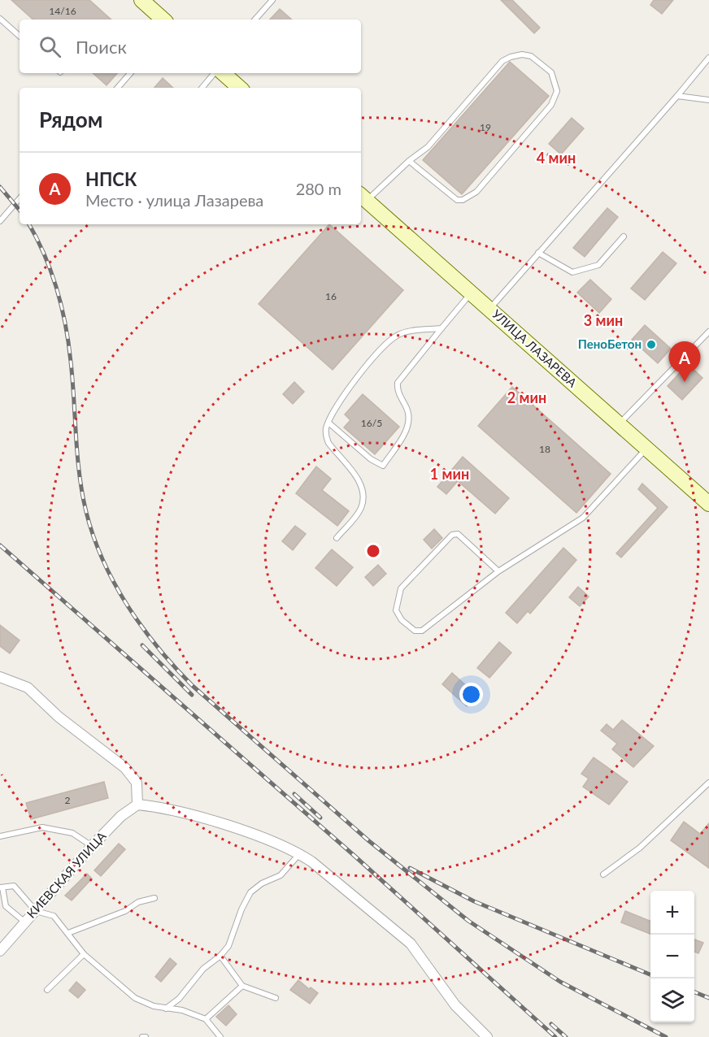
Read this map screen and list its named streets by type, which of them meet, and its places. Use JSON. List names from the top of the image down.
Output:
{
  "streets": {
    "main road": ["УЛИЦА ЛАЗАРЕВА"],
    "street": ["КИЕВСКАЯ УЛИЦА"]
  },
  "places": ["ПеноБетон"],
  "house_numbers": [
    "14/16",
    "19",
    "16",
    "16/5",
    "18",
    "2"
  ],
  "page": {
    "search": "Поиск",
    "heading": "Рядом",
    "list": [
      {
        "mark": "A",
        "name": "НПСК",
        "note": "Место · улица Лазарева",
        "value": "280 m"
      }
    ],
    "pins": "A",
    "map_buttons": ["+", "−"]
  },
  "rings": [
    "4 мин",
    "3 мин",
    "2 мин",
    "1 мин"
  ]
}
